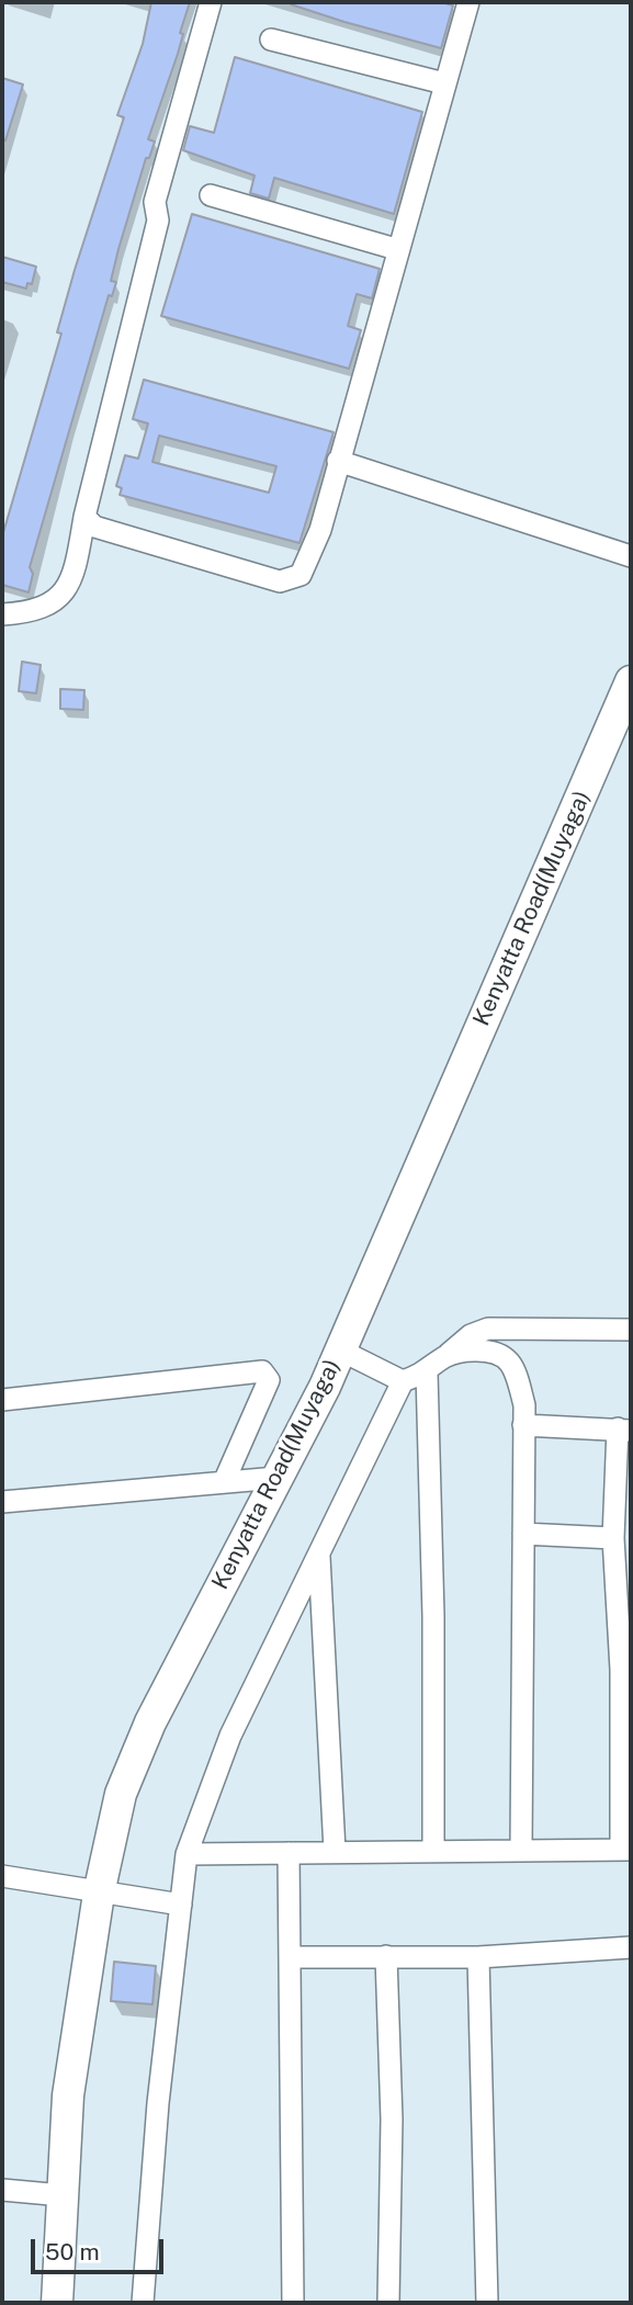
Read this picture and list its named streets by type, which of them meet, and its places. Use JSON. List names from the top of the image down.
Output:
{
  "streets": {
    "main road": ["Kenyatta Road(Muyaga)"]
  },
  "scale_bar": "50 m"
}
